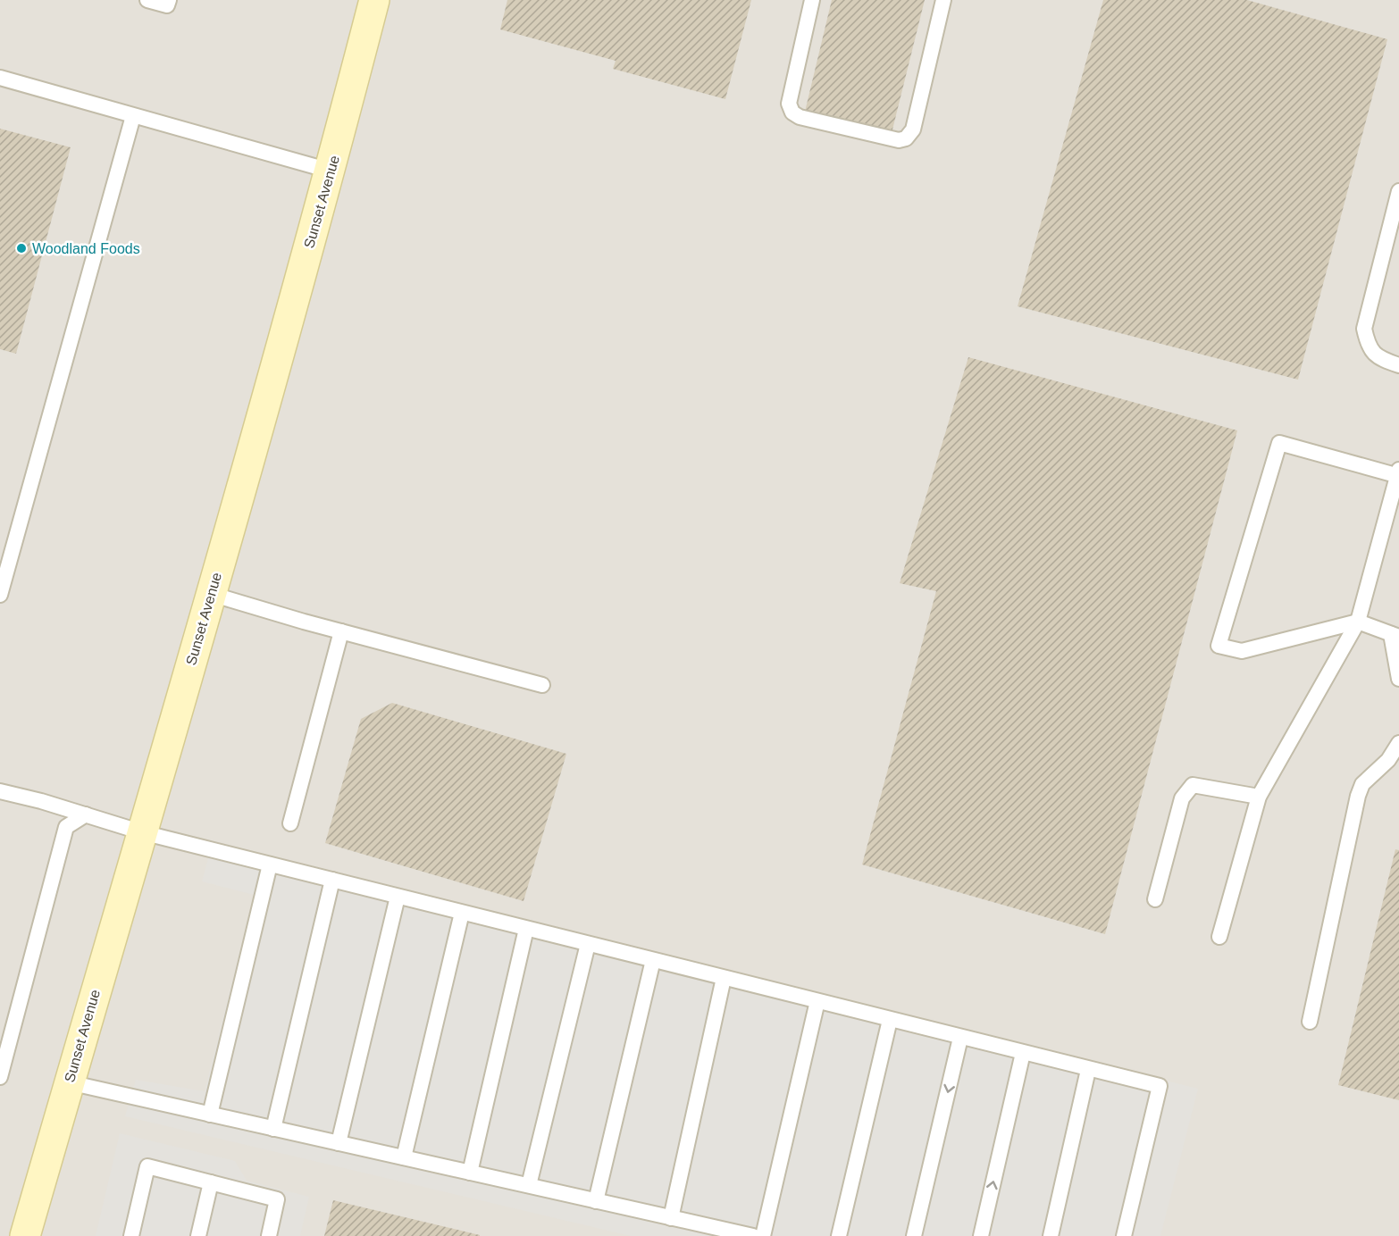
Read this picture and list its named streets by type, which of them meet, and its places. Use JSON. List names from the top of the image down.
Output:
{
  "streets": {
    "street": ["Sunset Avenue"]
  },
  "places": ["Woodland Foods"]
}
